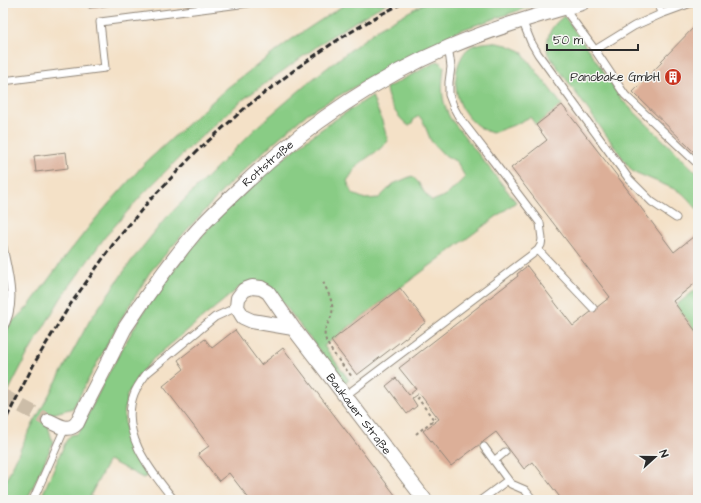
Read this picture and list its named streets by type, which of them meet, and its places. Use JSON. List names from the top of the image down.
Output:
{
  "streets": {
    "street": ["Rottstraße", "Baukauer Straße"]
  },
  "places": {
    "building": ["Panobake GmbH"]
  },
  "scale_bar": "50 m",
  "north": "right"
}
